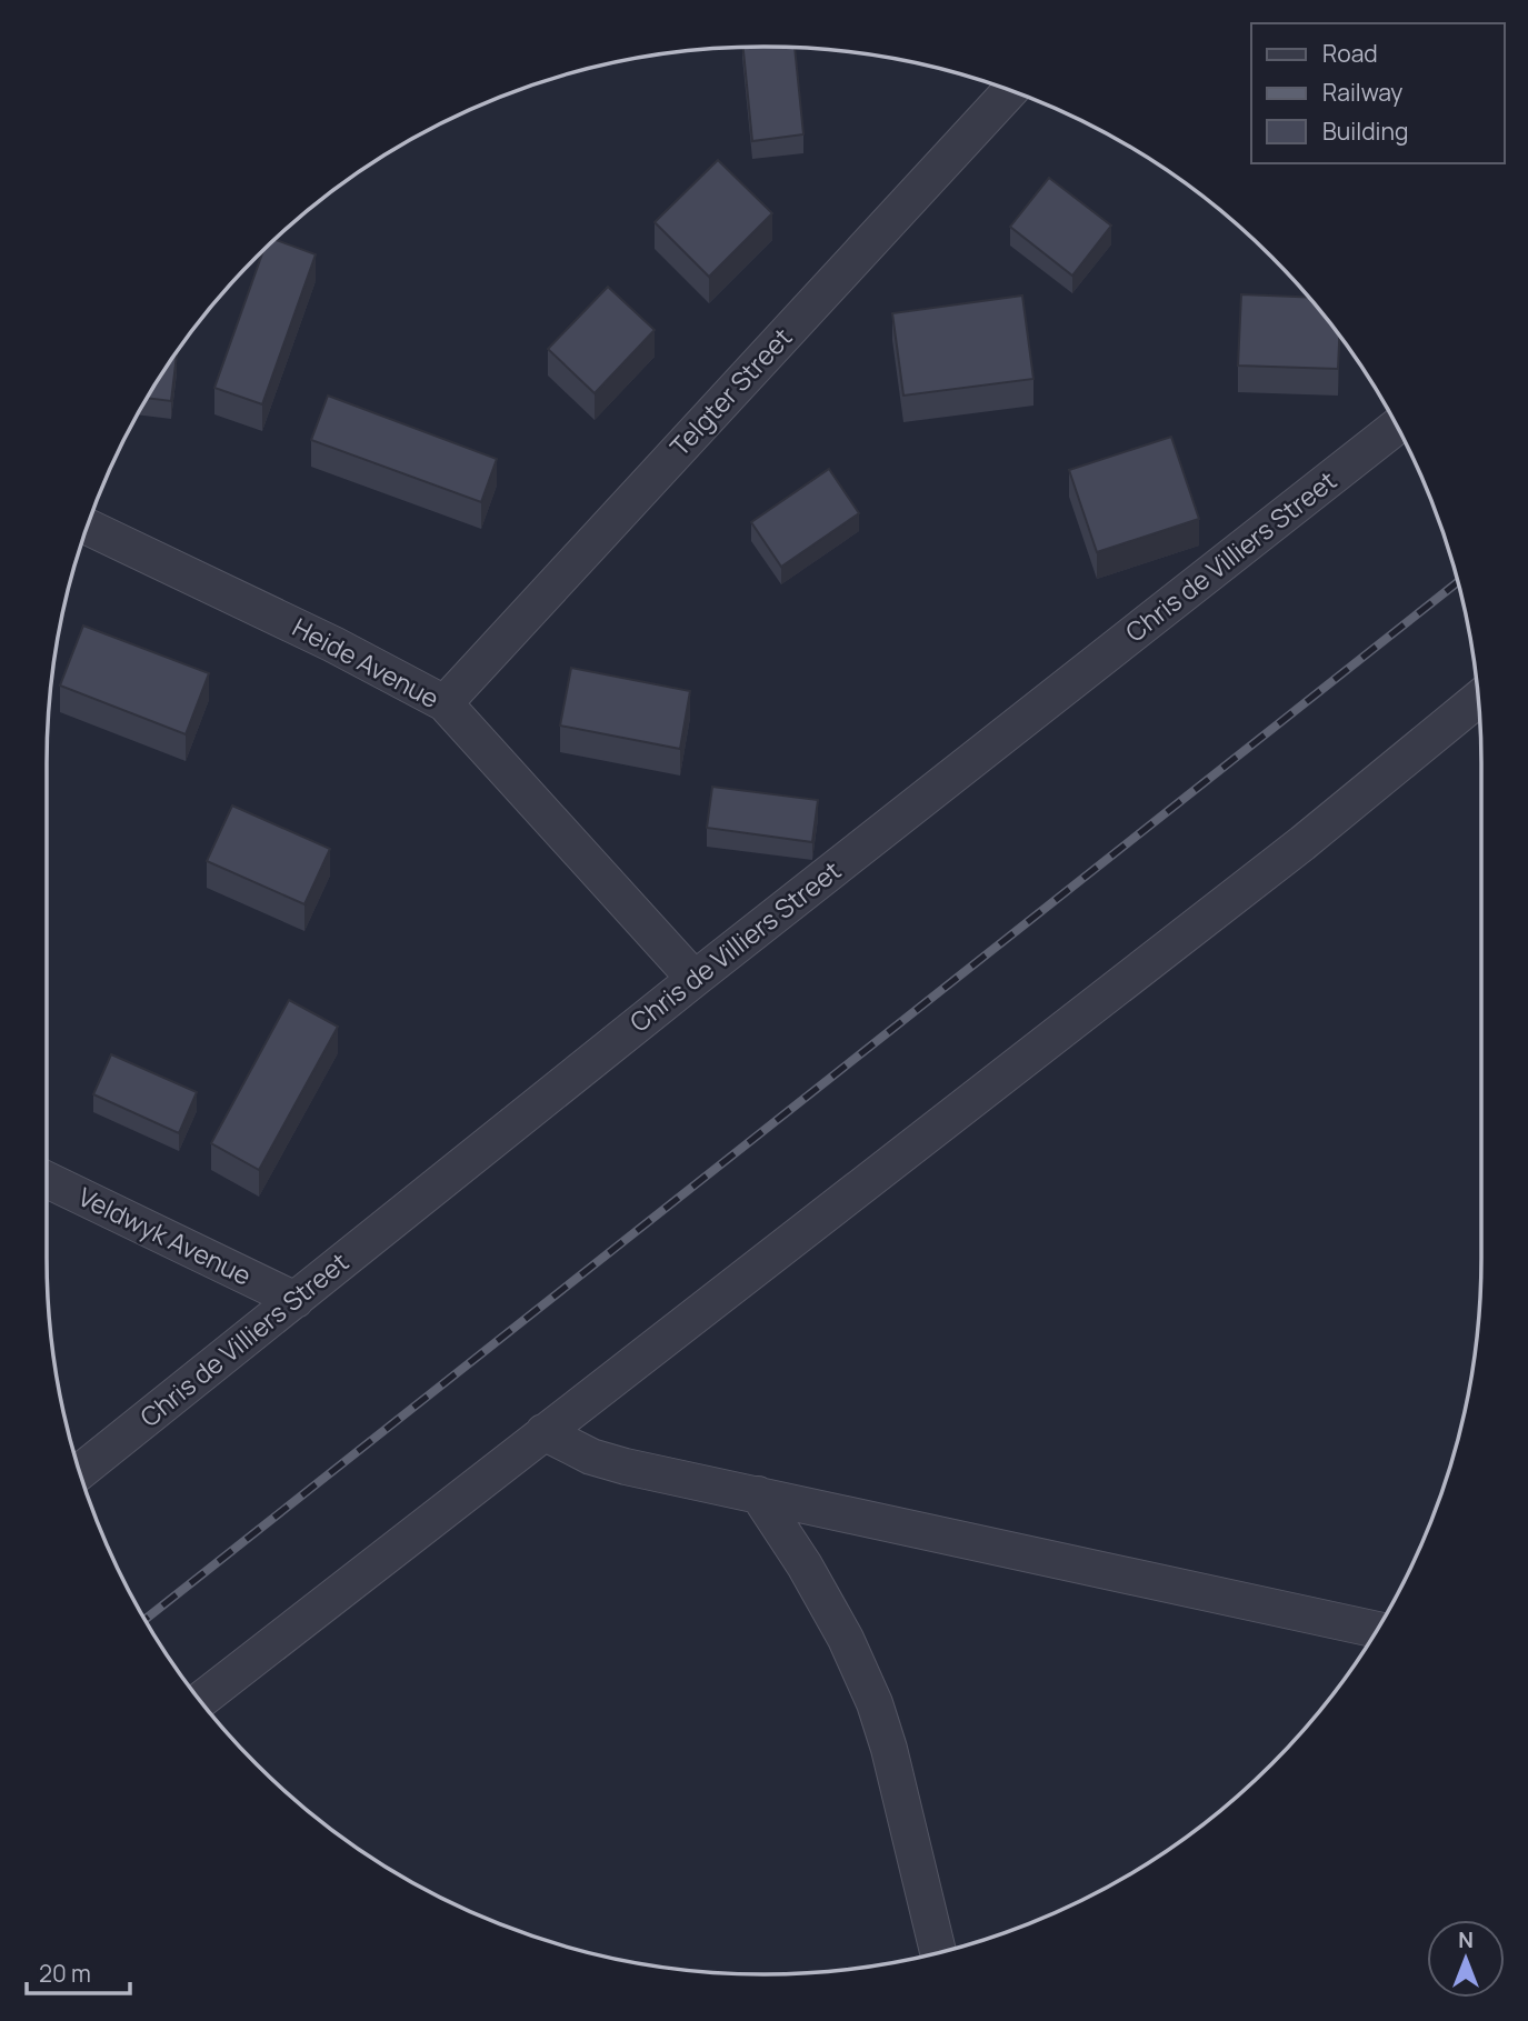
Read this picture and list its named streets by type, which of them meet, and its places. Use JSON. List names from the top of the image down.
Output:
{
  "streets": {
    "street": [
      "Telgter Street",
      "Chris de Villiers Street",
      "Heide Avenue",
      "Veldwyk Avenue"
    ]
  },
  "crossings": [
    ["Telgter Street", "Heide Avenue"],
    ["Chris de Villiers Street", "Heide Avenue"],
    ["Chris de Villiers Street", "Veldwyk Avenue"]
  ],
  "legend": ["Road", "Railway", "Building"],
  "scale_bar": "20 m",
  "north": "top"
}
